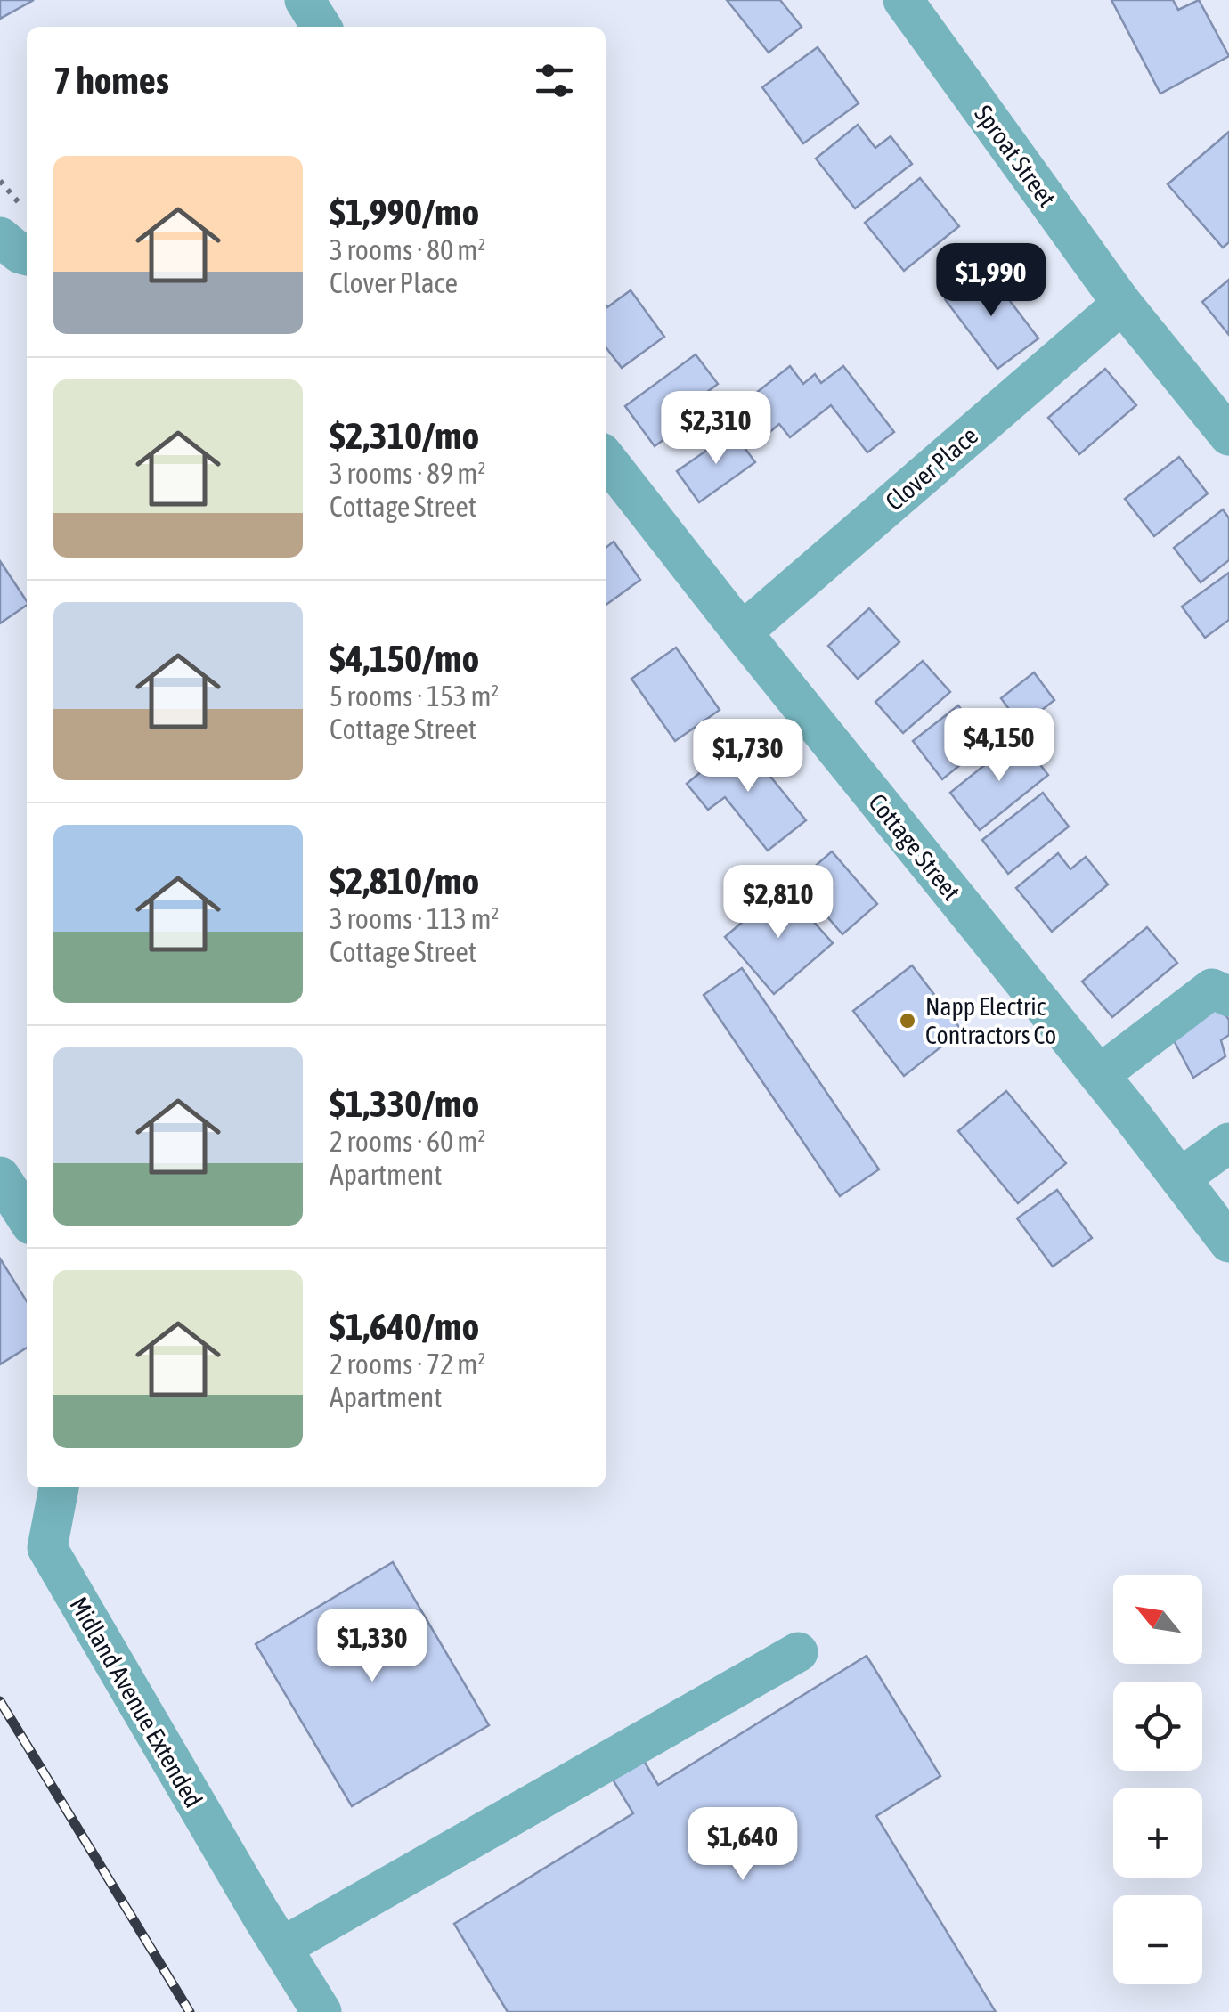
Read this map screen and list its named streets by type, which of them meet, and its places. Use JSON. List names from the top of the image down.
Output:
{
  "streets": {
    "street": [
      "Sproat Street",
      "Clover Place",
      "Cottage Street",
      "Midland Avenue Extended"
    ]
  },
  "crossings": [
    ["Sproat Street", "Clover Place"],
    ["Clover Place", "Cottage Street"]
  ],
  "places": ["Napp Electric Contractors Co"],
  "north": "top left",
  "page": {
    "heading": "7 homes",
    "list": [
      {
        "name": "$1,990/mo",
        "note": "3 rooms · 80 m² · Clover Place"
      },
      {
        "name": "$2,310/mo",
        "note": "3 rooms · 89 m² · Cottage Street"
      },
      {
        "name": "$4,150/mo",
        "note": "5 rooms · 153 m² · Cottage Street"
      },
      {
        "name": "$2,810/mo",
        "note": "3 rooms · 113 m² · Cottage Street"
      },
      {
        "name": "$1,330/mo",
        "note": "2 rooms · 60 m² · Apartment"
      },
      {
        "name": "$1,640/mo",
        "note": "2 rooms · 72 m² · Apartment"
      }
    ],
    "price": [
      "$1,990",
      "$2,310",
      "$4,150",
      "$1,730",
      "$2,810",
      "$1,330",
      "$1,640"
    ],
    "map_buttons": ["+", "−"]
  }
}
